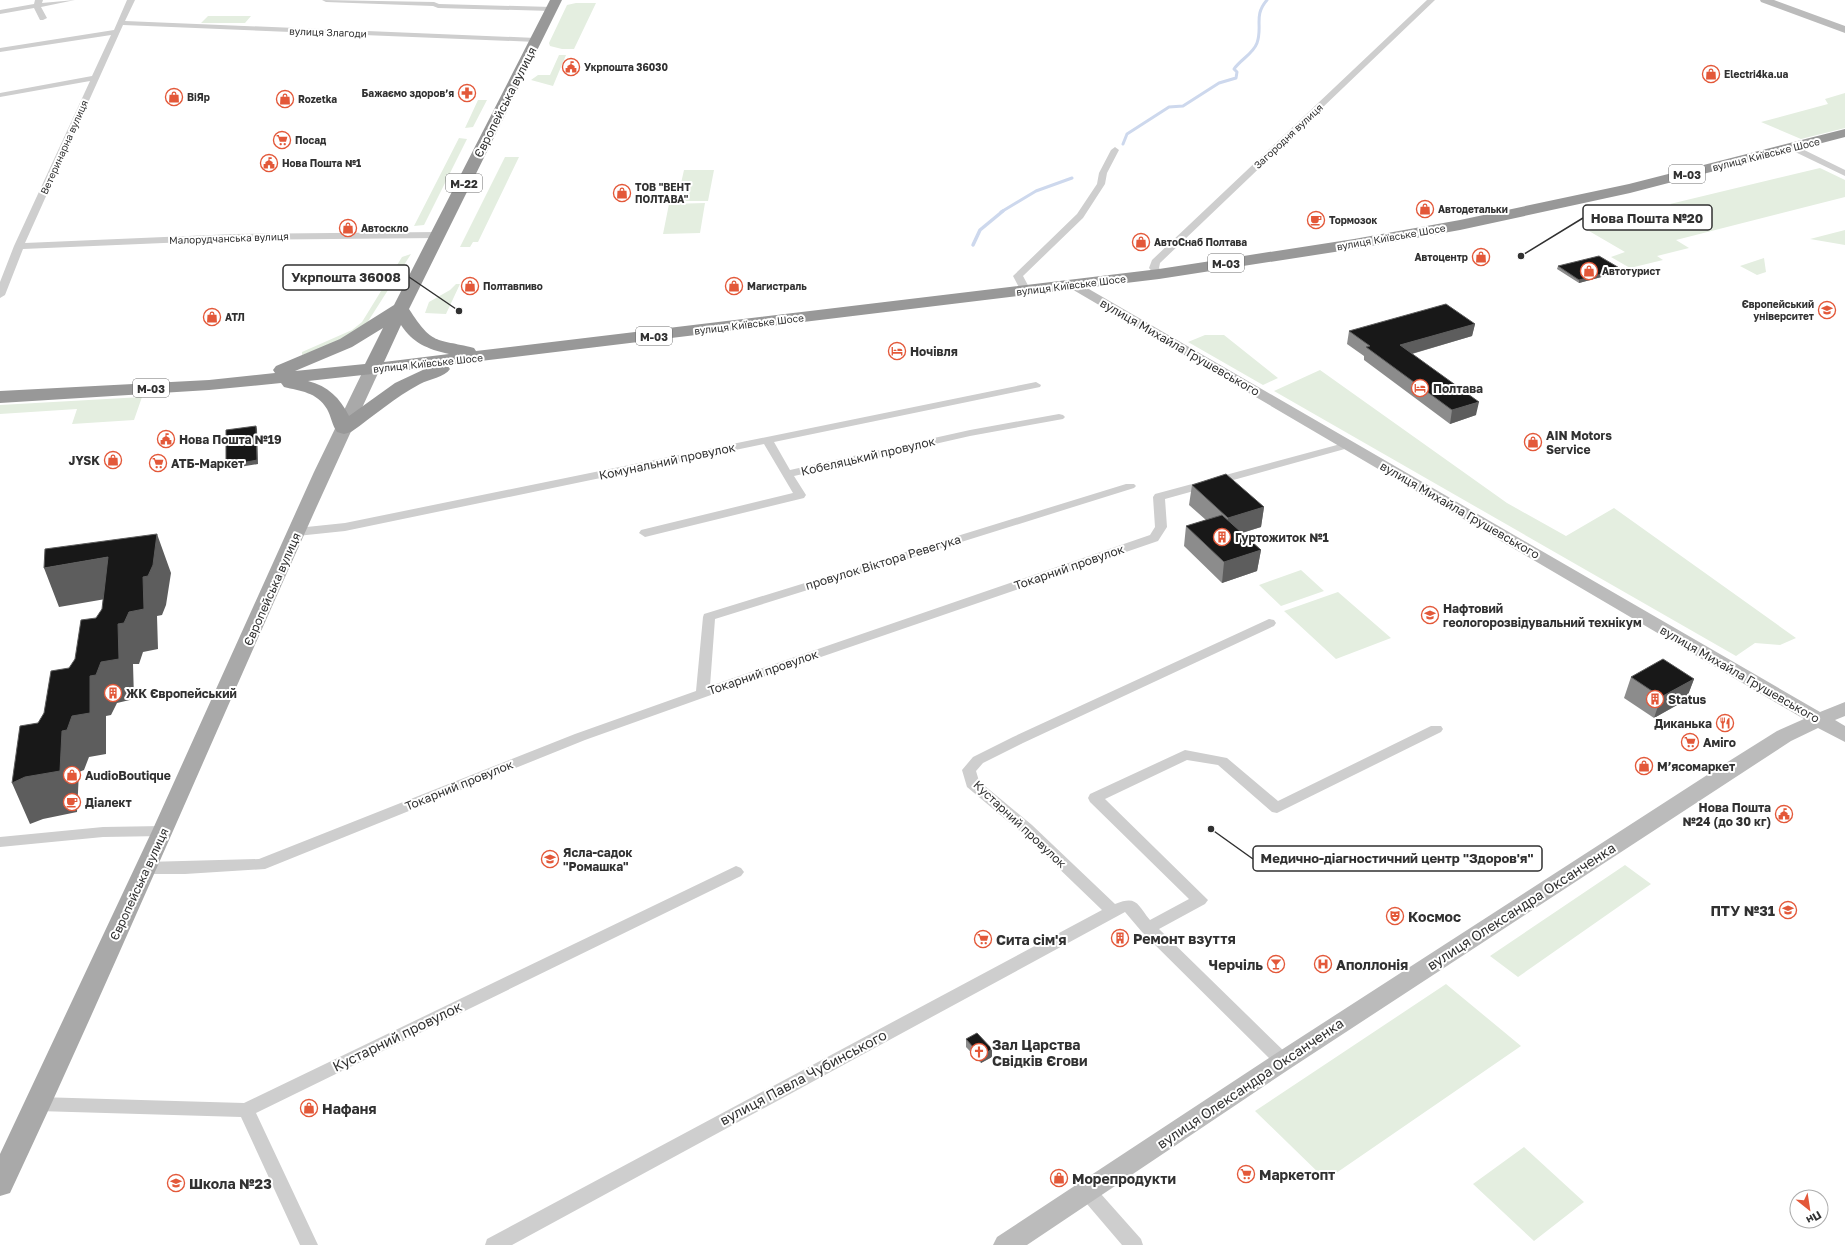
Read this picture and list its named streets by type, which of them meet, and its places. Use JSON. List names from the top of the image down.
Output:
{
  "streets": {
    "highway": [
      "Європейська вулиця",
      "вулиця Київське Шосе",
      "М-03",
      "М-22"
    ],
    "street": [
      "вулиця Злагоди",
      "Загородня вулиця",
      "Ветеринарна вулиця",
      "Малорудчанська вулиця",
      "вулиця Михайла Грушевського",
      "Кобеляцький провулок",
      "Комунальний провулок",
      "провулок Віктора Ревегука",
      "Токарний провулок",
      "Кустарний провулок",
      "вулиця Олександра Оксанченка",
      "вулиця Павла Чубинського"
    ]
  },
  "crossings": [
    ["вулиця Злагоди", "Європейська вулиця"],
    ["вулиця Злагоди", "Ветеринарна вулиця"],
    ["Європейська вулиця", "вулиця Київське Шосе"],
    ["Європейська вулиця", "Малорудчанська вулиця"],
    ["Європейська вулиця", "Комунальний провулок"],
    ["Європейська вулиця", "Токарний провулок"],
    ["Європейська вулиця", "Кустарний провулок"],
    ["Загородня вулиця", "вулиця Київське Шосе"],
    ["Ветеринарна вулиця", "Малорудчанська вулиця"],
    ["вулиця Київське Шосе", "М-03"],
    ["вулиця Київське Шосе", "вулиця Михайла Грушевського"],
    ["вулиця Михайла Грушевського", "Токарний провулок"],
    ["вулиця Михайла Грушевського", "вулиця Олександра Оксанченка"],
    ["провулок Віктора Ревегука", "Токарний провулок"],
    ["Кустарний провулок", "вулиця Павла Чубинського"]
  ],
  "places": {
    "public building": [
      "Укрпошта 36030",
      "Нова Пошта №1",
      "Нова Пошта №19",
      "Нова Пошта №24 (до 30 кг)"
    ],
    "shop": [
      "Electri4ka.ua",
      "ВіЯр",
      "Rozetka",
      "ТОВ \"ВЕНТ ПОЛТАВА\"",
      "Автодетальки",
      "Автоскло",
      "АвтоСнаб Полтава",
      "Автоцентр",
      "Автотурист",
      "Полтавпиво",
      "Магистраль",
      "АТЛ",
      "AIN Motors Service",
      "JYSK",
      "Мʼясомаркет",
      "AudioBoutique",
      "Нафаня",
      "Морепродукти"
    ],
    "pharmacy": ["Бажаємо здоровʼя"],
    "supermarket": [
      "Посад",
      "АТБ-Маркет",
      "Аміго",
      "Сита сім'я",
      "Маркетопт"
    ],
    "cafe": ["Тормозок", "Діалект"],
    "other": ["Нова Пошта №20", "Укрпошта 36008", "Медично-діагностичний центр \"Здоров'я\""],
    "school or university": [
      "Європейський університет",
      "Нафтовий геологорозвідувальний технікум",
      "Ясла-садок \"Ромашка\"",
      "ПТУ №31",
      "Школа №23"
    ],
    "hotel": ["Ночівля", "Полтава"],
    "building": [
      "Гуртожиток №1",
      "ЖК Європейський",
      "Status",
      "Ремонт взуття"
    ],
    "restaurant": ["Диканька"],
    "theatre": ["Космос"],
    "bar": ["Черчіль"],
    "hospital": ["Аполлонія"],
    "church": ["Зал Царства Cвідків Єгови"]
  },
  "north": "bottom right"
}
